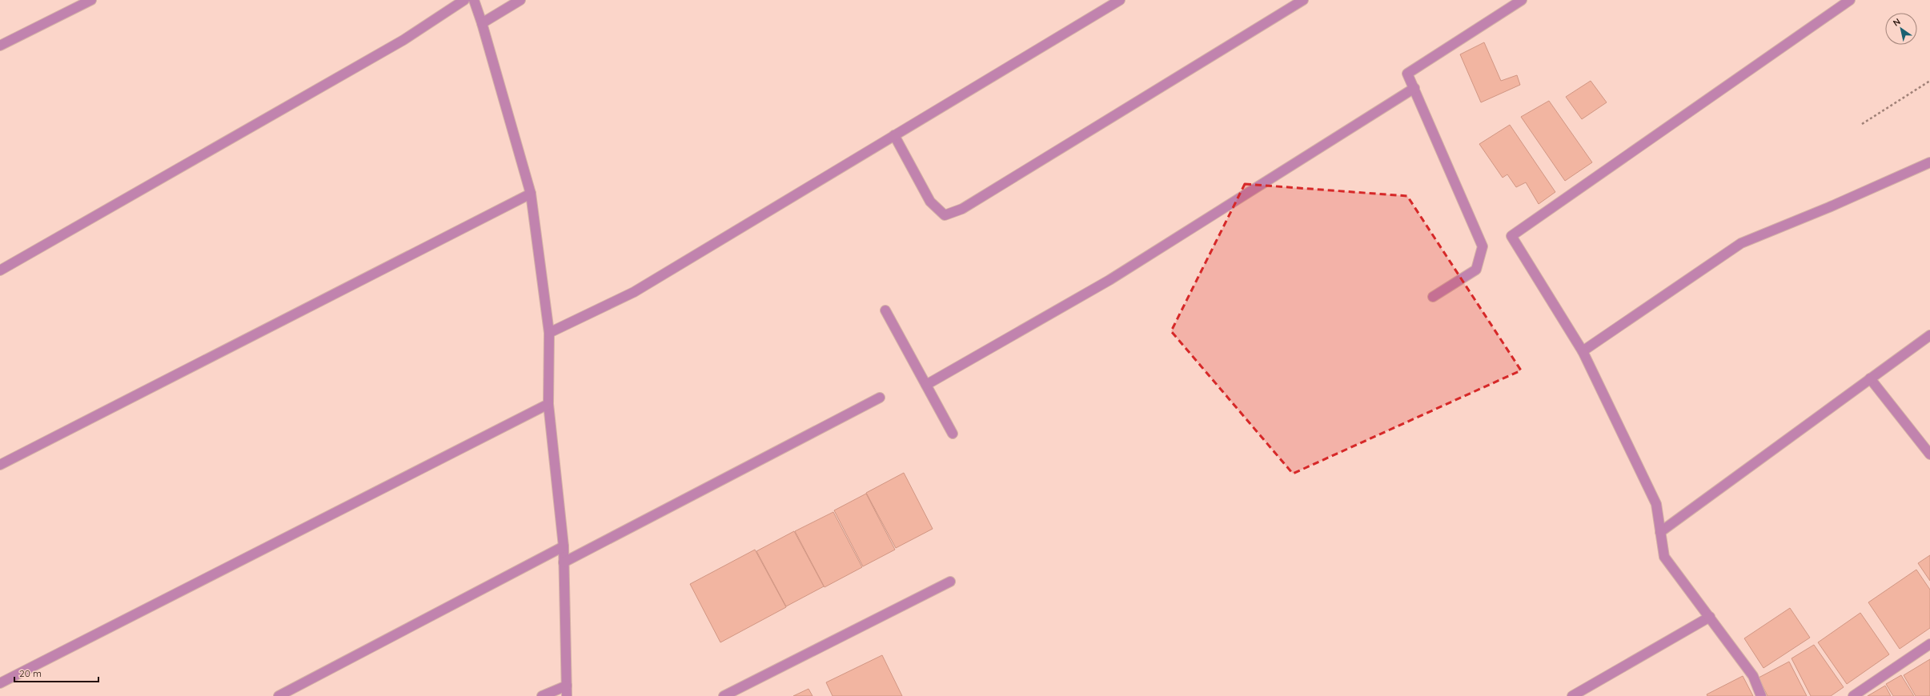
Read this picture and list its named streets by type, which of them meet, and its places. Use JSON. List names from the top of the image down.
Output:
{
  "scale_bar": "20 m",
  "north": "top left"
}
